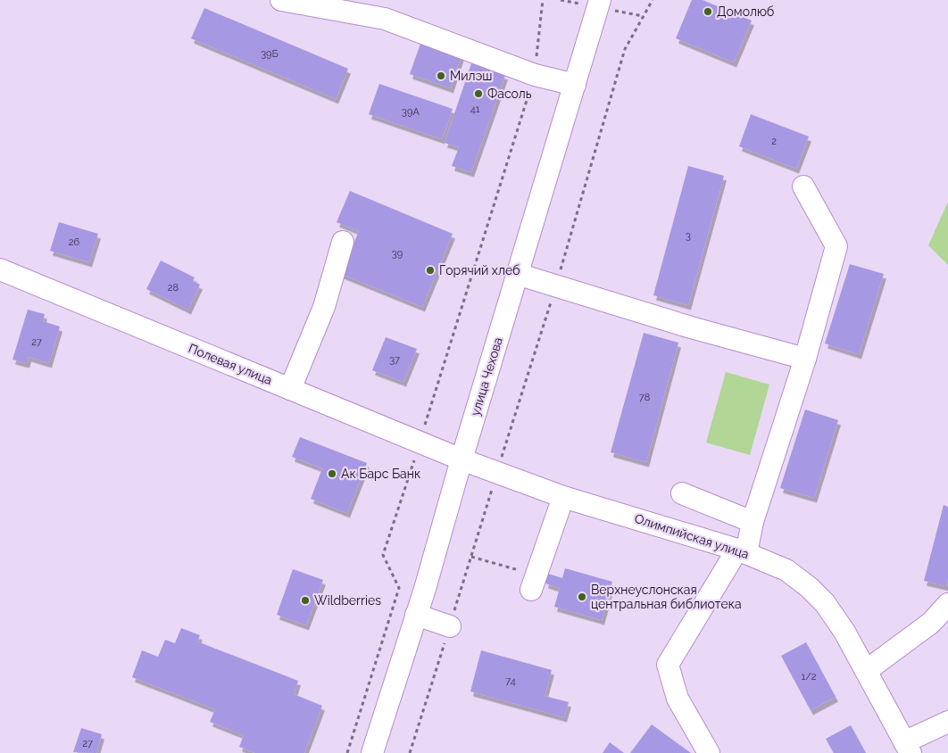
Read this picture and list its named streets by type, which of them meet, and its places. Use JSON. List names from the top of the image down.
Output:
{
  "streets": {
    "street": ["Полевая улица", "улица Чехова", "Олимпийская улица"]
  },
  "crossings": [
    ["Полевая улица", "улица Чехова"],
    ["Полевая улица", "Олимпийская улица"],
    ["улица Чехова", "Олимпийская улица"]
  ],
  "places": [
    "Домолюб",
    "Милэш",
    "Фасоль",
    "Горячий хлеб",
    "Ак Барс Банк",
    "Верхнеуслонская центральная библиотека",
    "Wildberries"
  ],
  "house_numbers": [
    "39Б",
    "41",
    "39А",
    "2",
    "3",
    "26",
    "39",
    "28",
    "27",
    "37",
    "78",
    "1/2",
    "74",
    "27"
  ]
}
